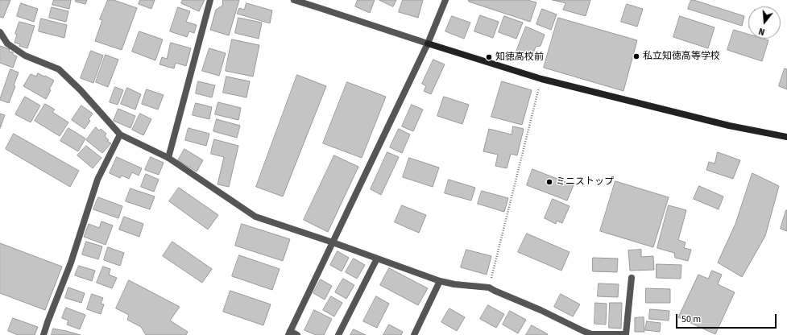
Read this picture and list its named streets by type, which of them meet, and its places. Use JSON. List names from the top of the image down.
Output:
{
  "places": ["私立知徳高等学校", "知徳高校前", "ミニストップ"],
  "scale_bar": "50 m",
  "north": "bottom"
}
